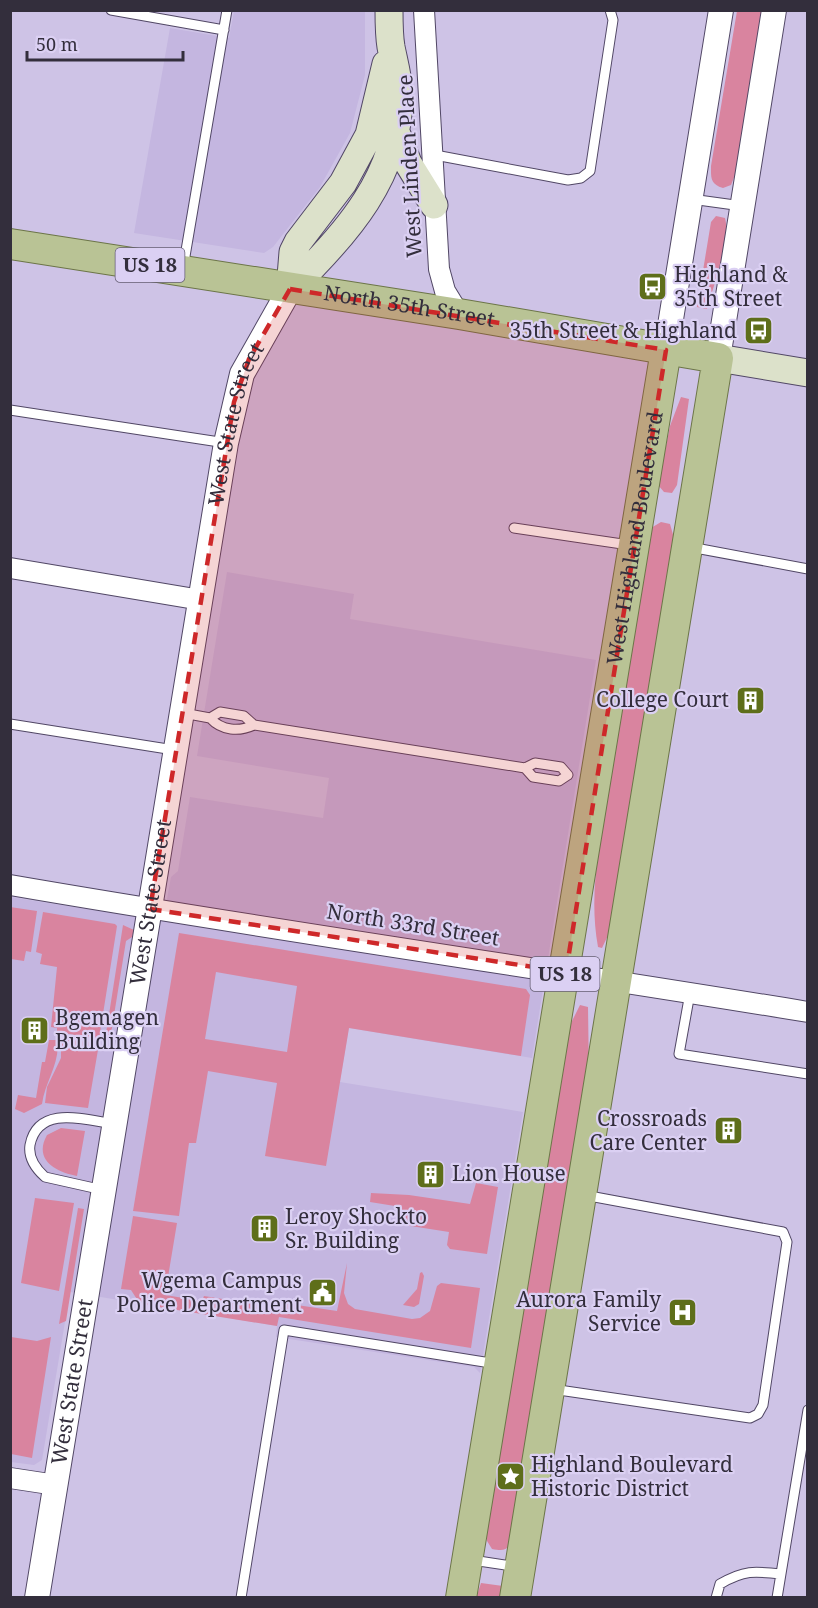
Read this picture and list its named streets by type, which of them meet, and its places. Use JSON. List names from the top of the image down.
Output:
{
  "streets": {
    "main road": [
      "US 18",
      "North 35th Street",
      "West State Street",
      "West Highland Boulevard"
    ],
    "street": ["West Linden Place", "North 33rd Street"]
  },
  "crossings": [
    ["West Linden Place", "North 35th Street"],
    ["US 18", "North 35th Street"],
    ["US 18", "North 33rd Street"],
    ["North 35th Street", "West State Street"],
    ["North 35th Street", "West Highland Boulevard"],
    ["West State Street", "North 33rd Street"],
    ["West Highland Boulevard", "North 33rd Street"]
  ],
  "places": {
    "bus stop": ["Highland & 35th Street", "35th Street & Highland"],
    "building": [
      "College Court",
      "Bgemagen Building",
      "Crossroads Care Center",
      "Lion House",
      "Leroy Shockto Sr. Building"
    ],
    "public building": ["Wgema Campus Police Department"],
    "hospital": ["Aurora Family Service"],
    "place": ["Highland Boulevard Historic District"]
  },
  "scale_bar": "50 m"
}
